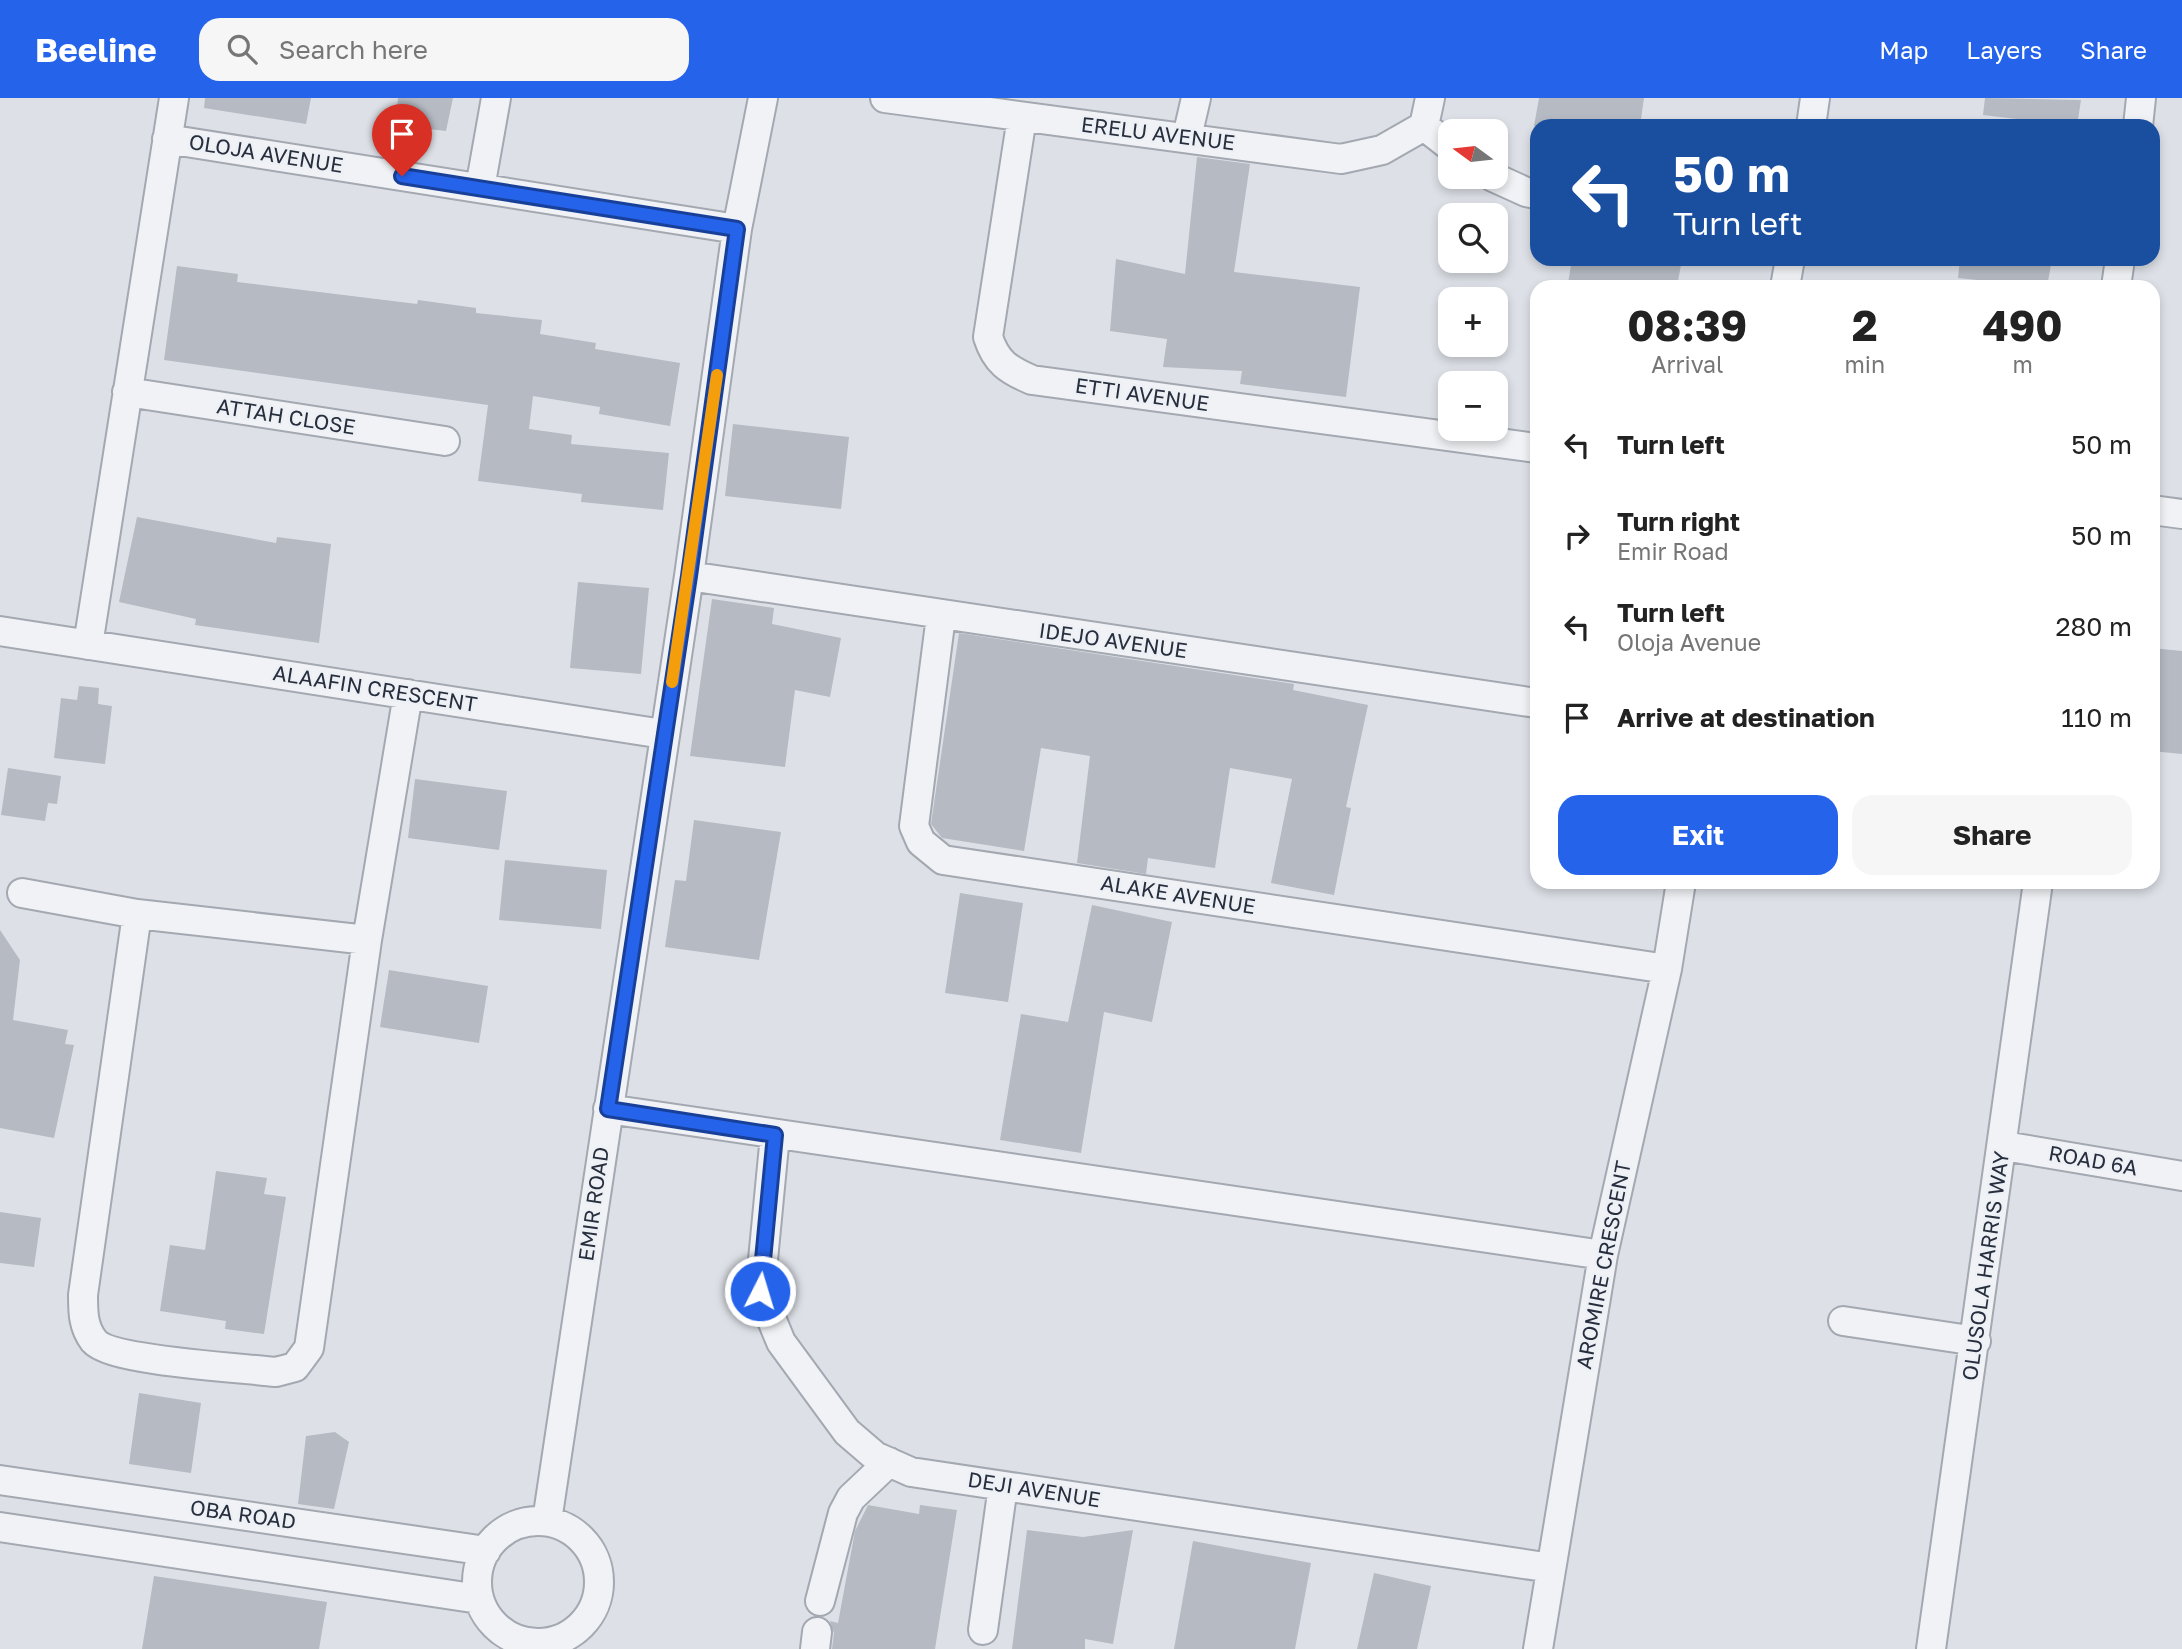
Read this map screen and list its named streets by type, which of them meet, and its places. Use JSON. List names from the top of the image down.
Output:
{
  "streets": {
    "street": [
      "ERELU AVENUE",
      "OLOJA AVENUE",
      "ETTI AVENUE",
      "ATTAH CLOSE",
      "IDEJO AVENUE",
      "ALAAFIN CRESCENT",
      "ALAKE AVENUE",
      "ROAD 6A",
      "EMIR ROAD",
      "AROMIRE CRESCENT",
      "OLUSOLA HARRIS WAY",
      "DEJI AVENUE",
      "OBA ROAD"
    ]
  },
  "crossings": [
    ["ERELU AVENUE", "ETTI AVENUE"],
    ["OLOJA AVENUE", "EMIR ROAD"],
    ["IDEJO AVENUE", "ALAKE AVENUE"],
    ["IDEJO AVENUE", "EMIR ROAD"],
    ["ALAAFIN CRESCENT", "EMIR ROAD"],
    ["ALAKE AVENUE", "AROMIRE CRESCENT"],
    ["ROAD 6A", "OLUSOLA HARRIS WAY"],
    ["EMIR ROAD", "OBA ROAD"],
    ["AROMIRE CRESCENT", "DEJI AVENUE"]
  ],
  "north": "left",
  "page": {
    "header": "Beeline",
    "search": "Search here",
    "nav": ["Map", "Layers", "Share"],
    "map_buttons": ["+", "−"],
    "turn": ["50 m", "Turn left"],
    "eta": [
      "08:39",
      "Arrival",
      "2",
      "min",
      "490",
      "m"
    ],
    "list": [
      {
        "name": "Turn left",
        "value": "50 m"
      },
      {
        "name": "Turn right",
        "note": "Emir Road",
        "value": "50 m"
      },
      {
        "name": "Turn left",
        "note": "Oloja Avenue",
        "value": "280 m"
      },
      {
        "name": "Arrive at destination",
        "value": "110 m"
      }
    ],
    "buttons": ["Exit", "Share"]
  }
}
